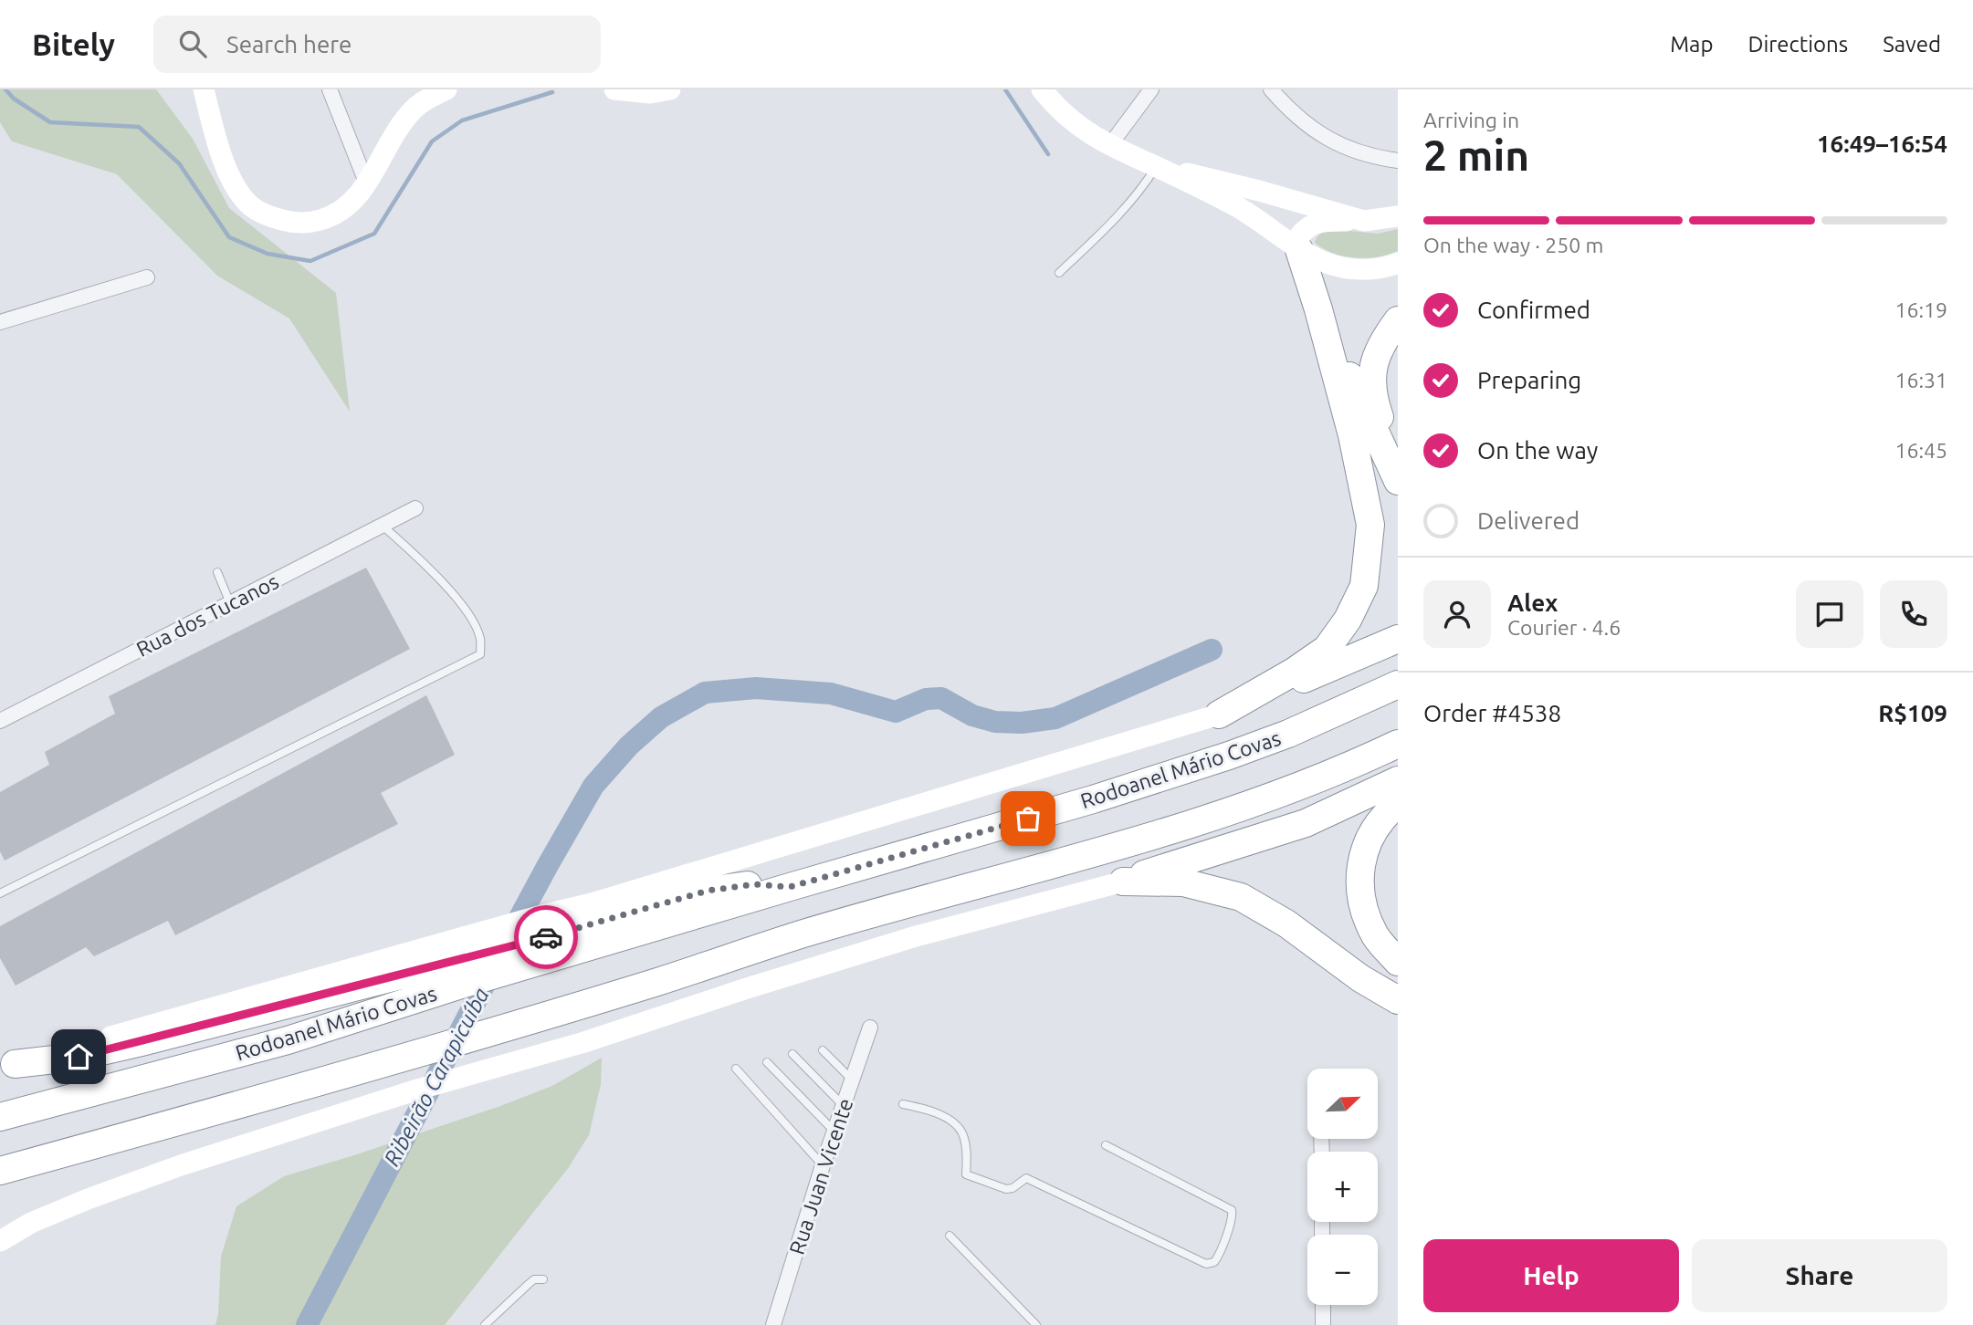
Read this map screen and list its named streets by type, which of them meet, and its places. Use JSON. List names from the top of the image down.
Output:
{
  "streets": {
    "highway": ["Rodoanel Mário Covas"],
    "street": ["Rua dos Tucanos", "Rua Juan Vicente"]
  },
  "water": ["Ribeirão Carapicuíba"],
  "north": "top right",
  "page": {
    "header": "Bitely",
    "search": "Search here",
    "nav": ["Map", "Directions", "Saved"],
    "heading": ["2 min", "Arriving in", "16:49–16:54"],
    "panel": [
      "Alex",
      "Courier · 4.6",
      "Order #4538",
      "R$109"
    ],
    "bar": "On the way · 250 m",
    "list": [
      ["Confirmed", "16:19"],
      ["Preparing", "16:31"],
      ["On the way", "16:45"],
      "Delivered"
    ],
    "map_buttons": ["+", "−"],
    "buttons": ["Help", "Share"]
  }
}
